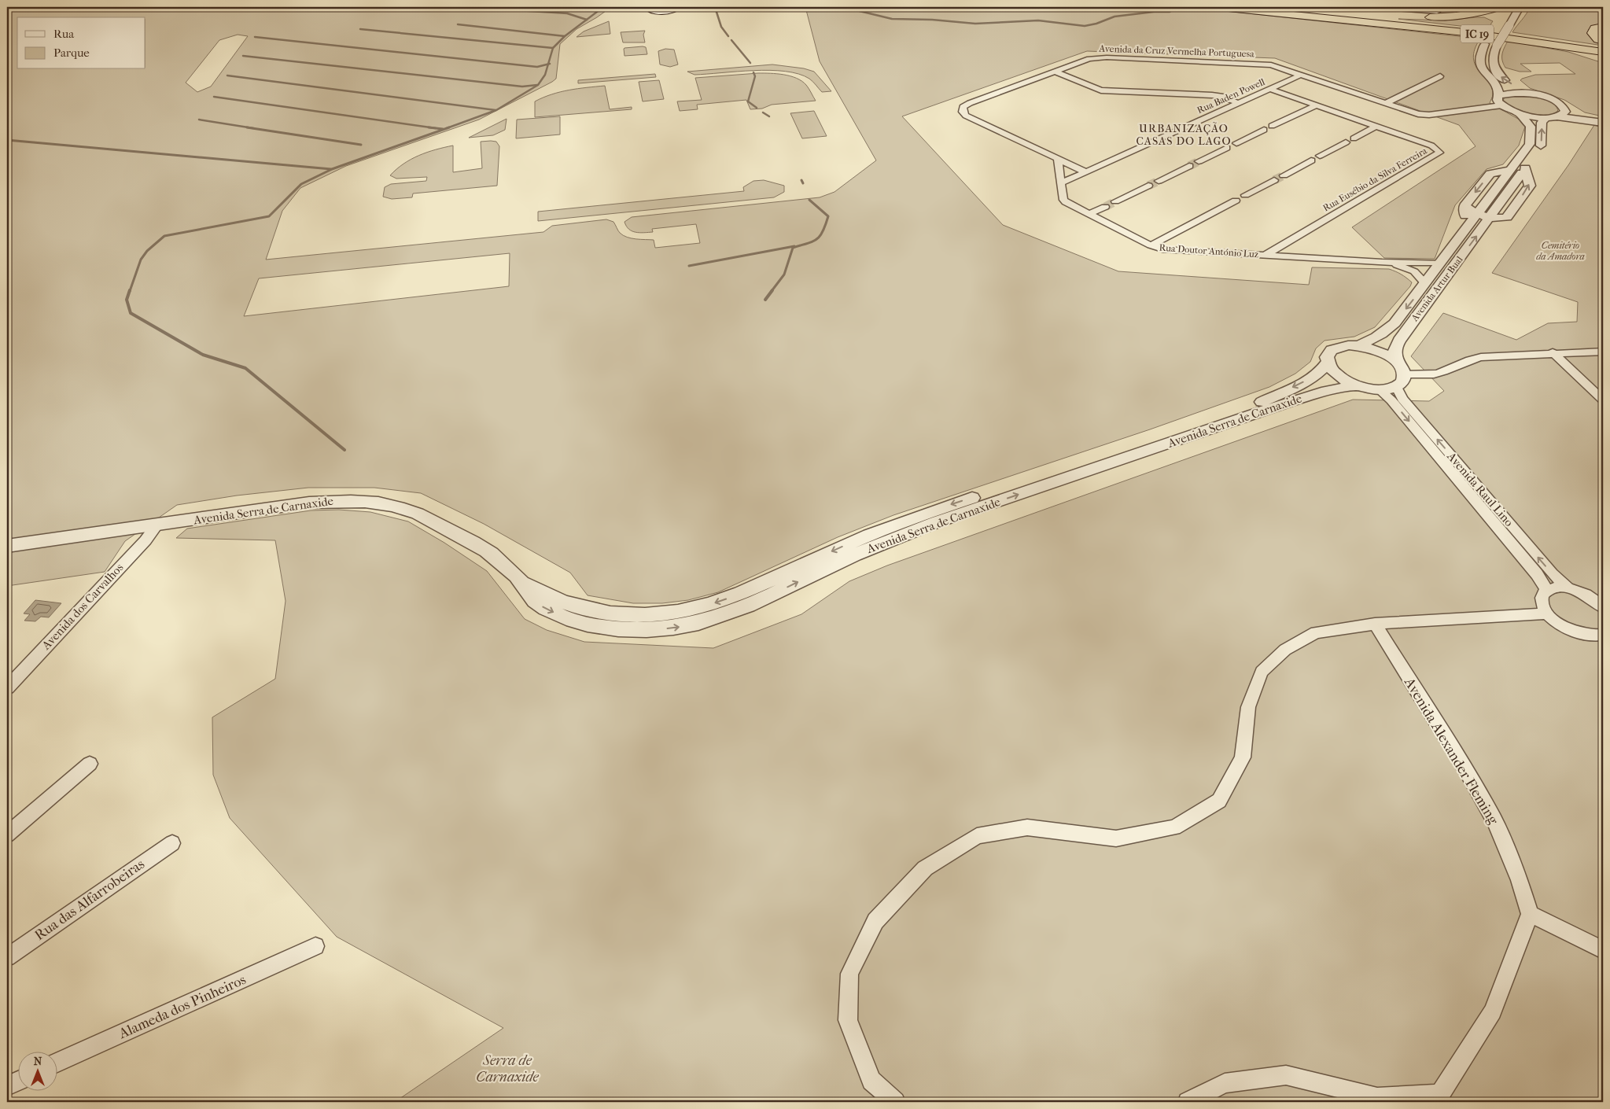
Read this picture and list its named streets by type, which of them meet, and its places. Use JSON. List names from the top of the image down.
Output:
{
  "streets": {
    "highway": ["IC 19"],
    "street": [
      "Avenida da Cruz Vermelha Portuguesa",
      "Rua Baden Powell",
      "Rua Eusébio da Silva Ferreira",
      "Rua Doutor António Luz",
      "Avenida Artur Bual",
      "Avenida Serra de Carnaxide",
      "Avenida Raul Lino",
      "Avenida dos Carvalhos",
      "Avenida Alexander Fleming",
      "Rua das Alfarrobeiras",
      "Alameda dos Pinheiros"
    ]
  },
  "crossings": [
    ["Avenida da Cruz Vermelha Portuguesa", "Rua Baden Powell"],
    ["Rua Baden Powell", "Rua Eusébio da Silva Ferreira"],
    ["Rua Baden Powell", "Rua Doutor António Luz"],
    ["Rua Eusébio da Silva Ferreira", "Rua Doutor António Luz"],
    ["Rua Doutor António Luz", "Avenida Artur Bual"],
    ["Avenida Artur Bual", "Avenida Serra de Carnaxide"],
    ["Avenida Serra de Carnaxide", "Avenida dos Carvalhos"]
  ],
  "districts": ["URBANIZAÇÃO CASAS DO LAGO"],
  "parks": ["Cemitério da Amadora", "Serra de Carnaxide"],
  "legend": ["Rua", "Parque"],
  "north": "top"
}
